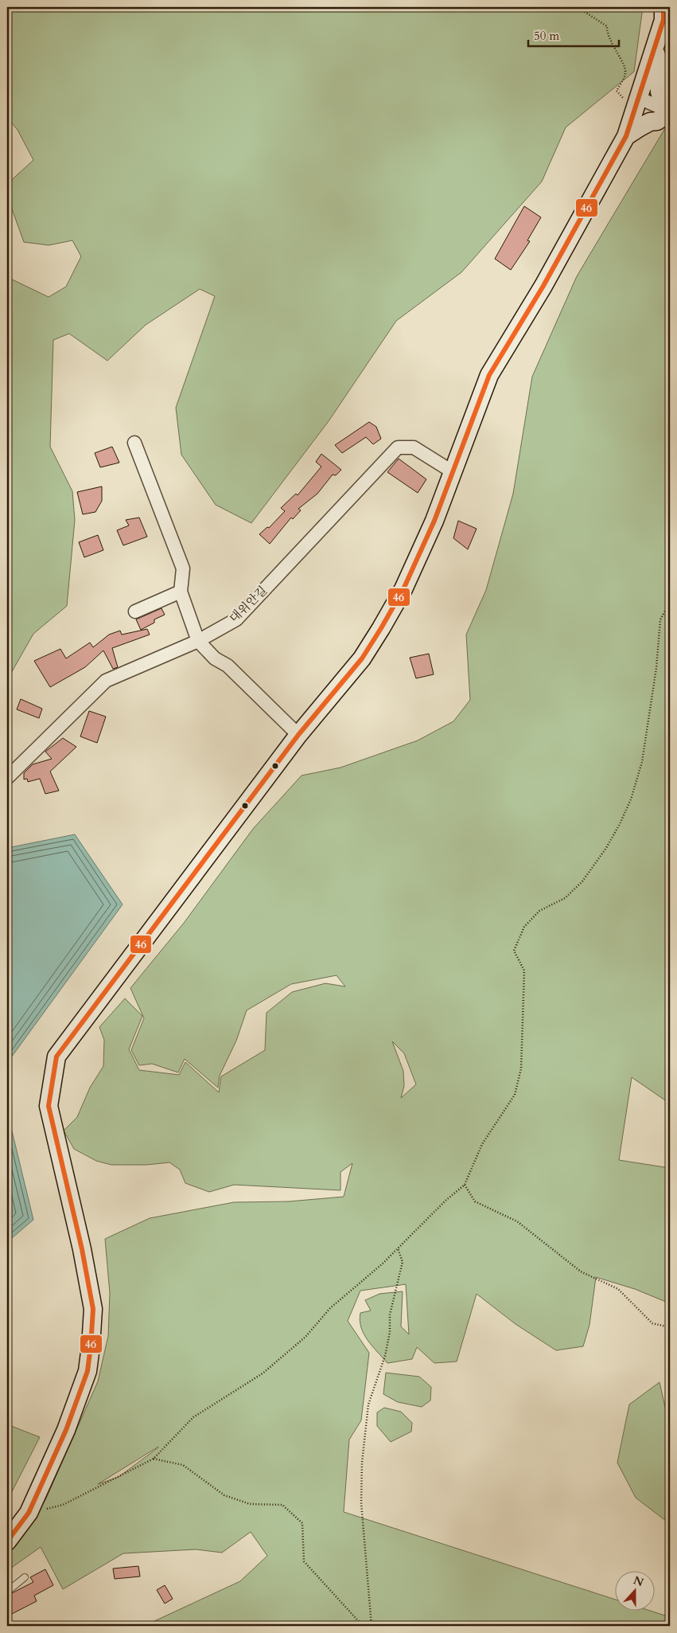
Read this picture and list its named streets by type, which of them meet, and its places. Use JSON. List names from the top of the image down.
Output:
{
  "streets": {
    "street": ["대위안길"]
  },
  "lines": ["transit line 46"],
  "scale_bar": "50 m",
  "north": "top"
}
